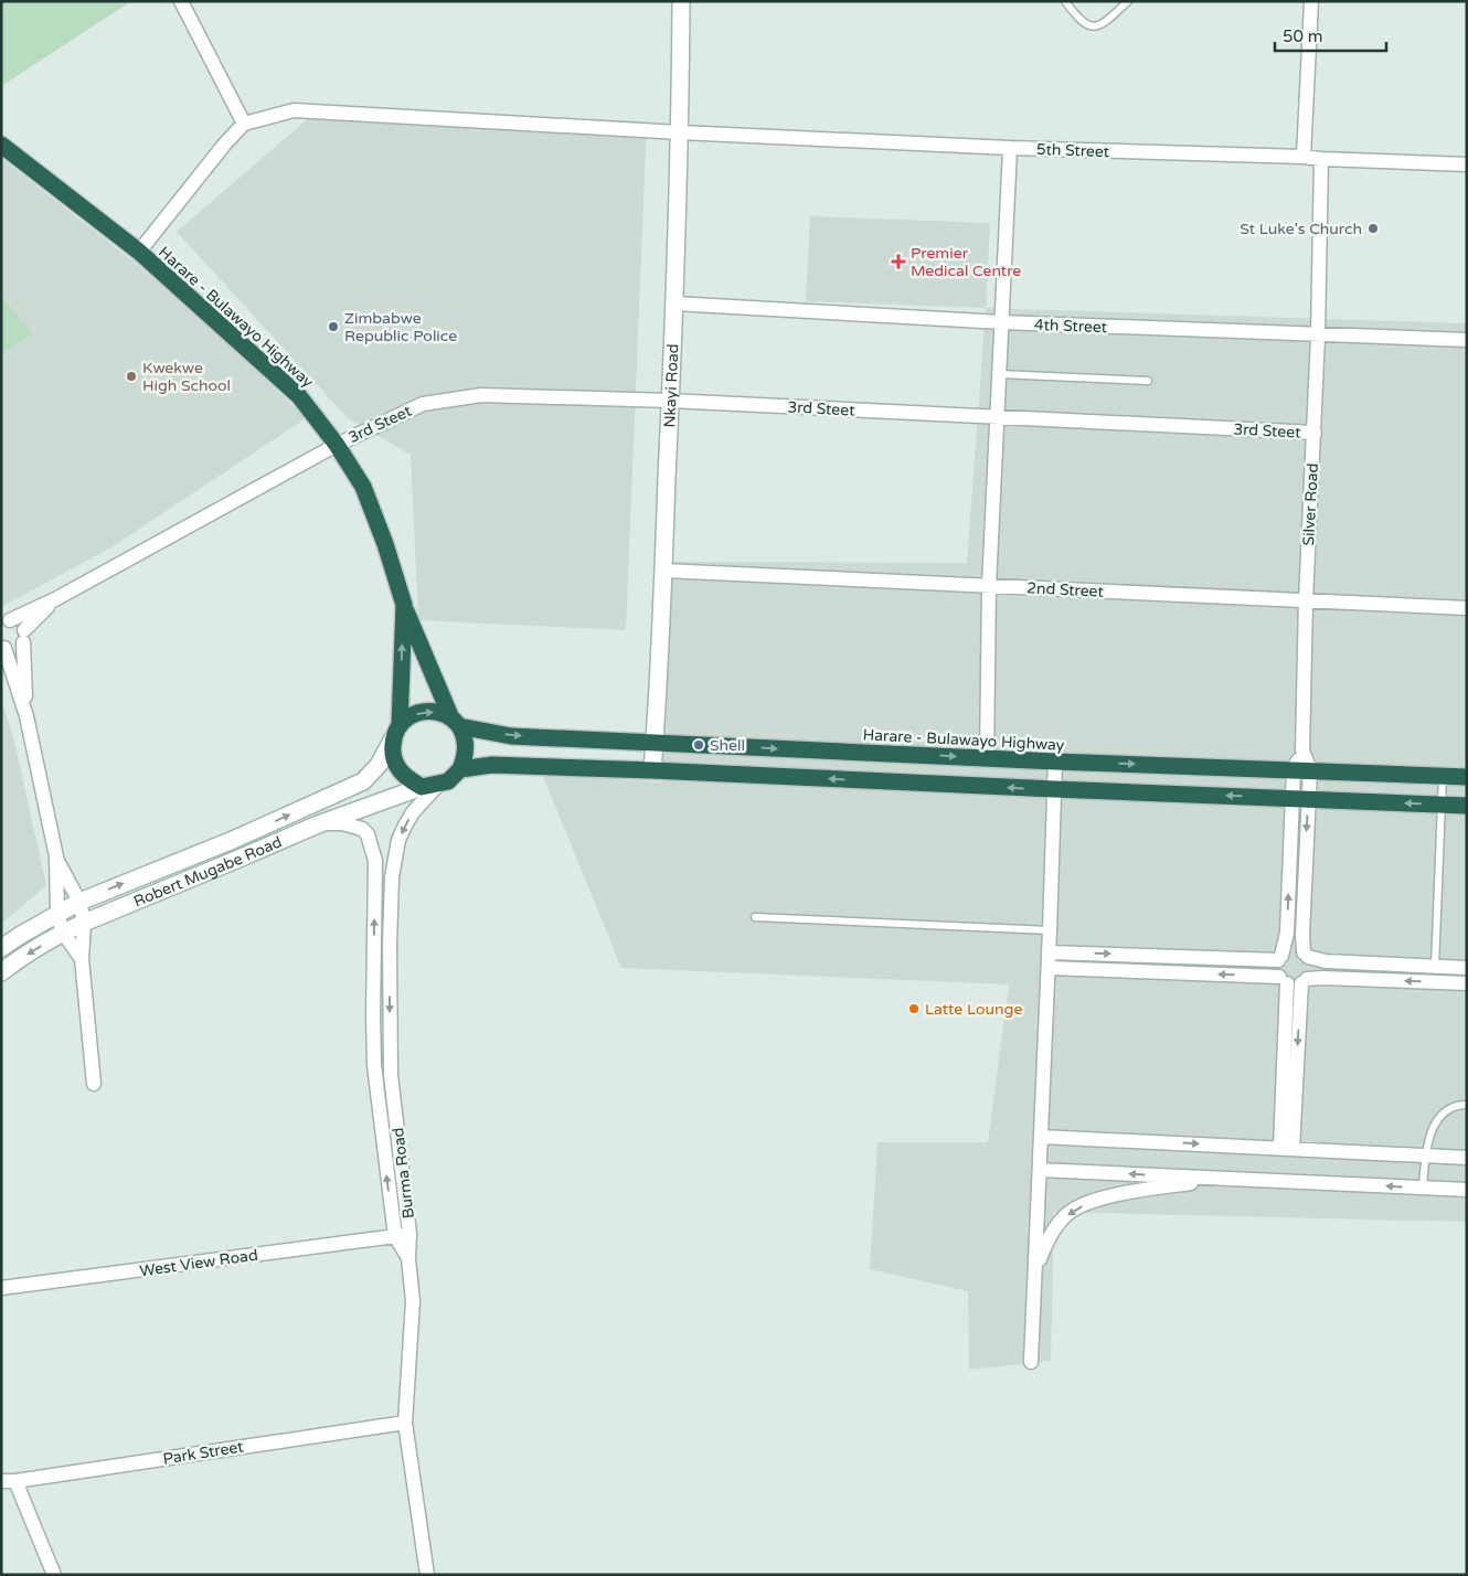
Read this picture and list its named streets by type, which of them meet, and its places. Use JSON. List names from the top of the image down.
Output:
{
  "streets": {
    "highway": ["Harare - Bulawayo Highway"],
    "main road": ["Nkayi Road", "Robert Mugabe Road"],
    "street": [
      "5th Street",
      "4th Street",
      "3rd Steet",
      "Silver Road",
      "2nd Street",
      "Burma Road",
      "West View Road",
      "Park Street"
    ]
  },
  "crossings": [
    ["5th Street", "Nkayi Road"],
    ["5th Street", "Silver Road"],
    ["Harare - Bulawayo Highway", "Nkayi Road"],
    ["Harare - Bulawayo Highway", "3rd Steet"],
    ["Harare - Bulawayo Highway", "Silver Road"],
    ["Harare - Bulawayo Highway", "Robert Mugabe Road"],
    ["Harare - Bulawayo Highway", "Burma Road"],
    ["4th Street", "Nkayi Road"],
    ["4th Street", "Silver Road"],
    ["Nkayi Road", "3rd Steet"],
    ["Nkayi Road", "2nd Street"],
    ["3rd Steet", "Silver Road"],
    ["Silver Road", "2nd Street"],
    ["Robert Mugabe Road", "Burma Road"],
    ["Burma Road", "West View Road"],
    ["Burma Road", "Park Street"]
  ],
  "one_way": ["Burma Road"],
  "places": {
    "other": [
      "St Luke's Church",
      "Zimbabwe Republic Police",
      "Kwekwe High School",
      "Shell",
      "Latte Lounge"
    ],
    "health": ["Premier Medical Centre"]
  },
  "scale_bar": "50 m"
}
